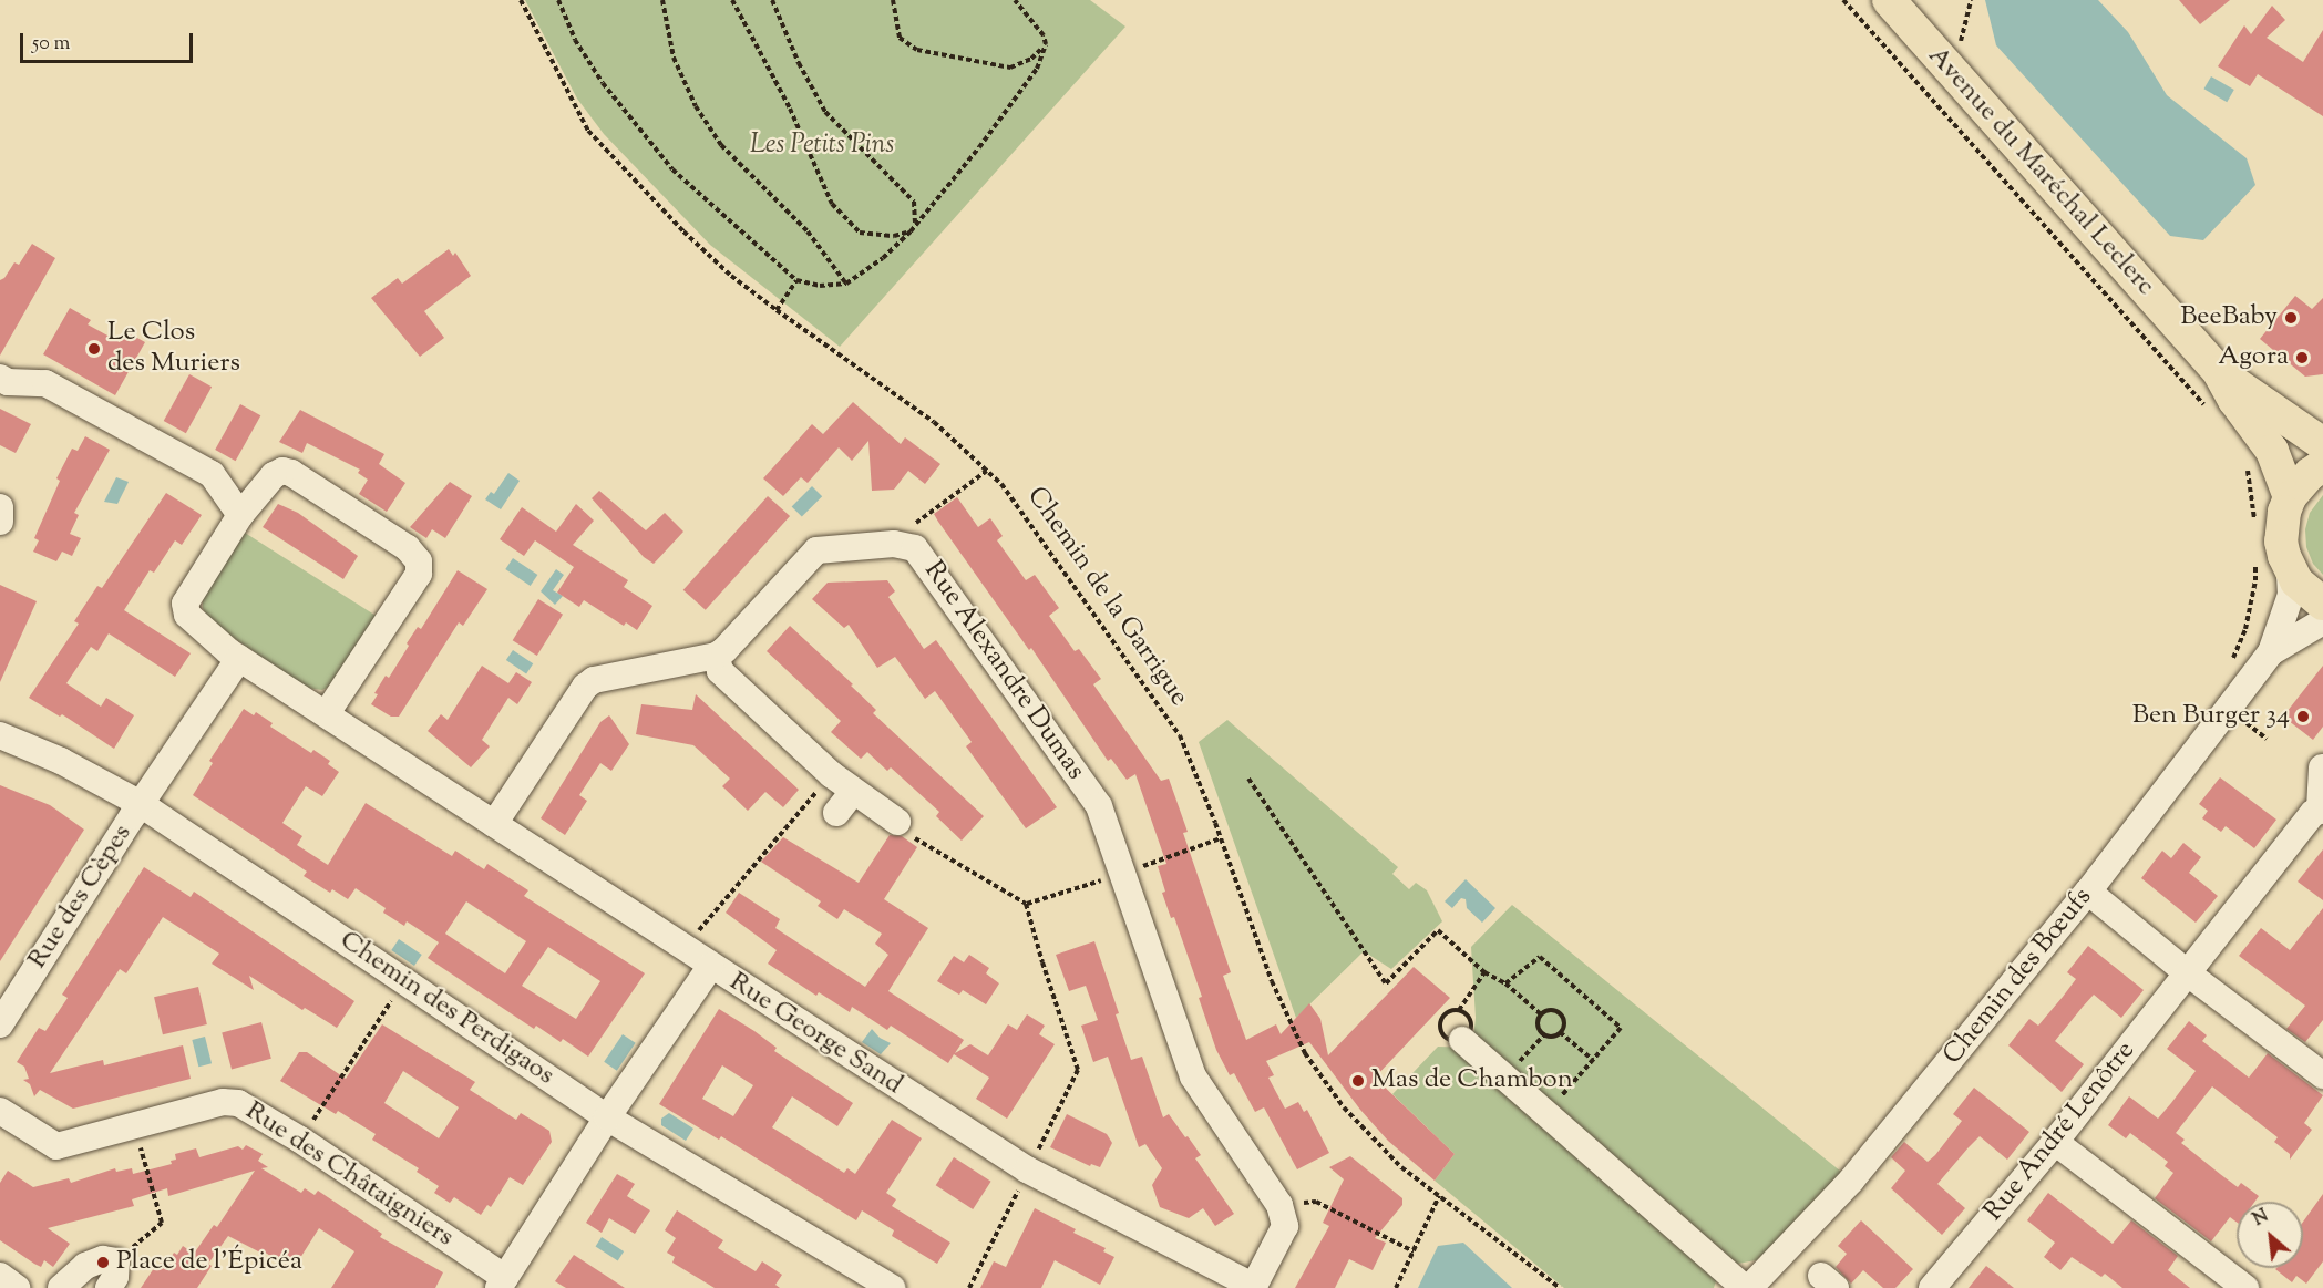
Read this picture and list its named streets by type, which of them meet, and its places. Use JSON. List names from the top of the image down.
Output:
{
  "streets": {
    "main road": ["Avenue du Maréchal Leclerc"],
    "street": [
      "Rue Alexandre Dumas",
      "Rue des Cèpes",
      "Chemin des Bœufs",
      "Chemin des Perdigaos",
      "Rue George Sand",
      "Rue André Lenôtre",
      "Rue des Châtaigniers"
    ],
    "path": ["Chemin de la Garrigue"]
  },
  "crossings": [
    ["Rue des Cèpes", "Chemin des Perdigaos"],
    ["Rue des Cèpes", "Rue George Sand"]
  ],
  "parks": ["Les Petits Pins"],
  "places": [
    "BeeBaby",
    "Le Clos des Muriers",
    "Agora",
    "Ben Burger 34",
    "Mas de Chambon",
    "Place de l'Épicéa"
  ],
  "scale_bar": "50 m",
  "north": "top left"
}
